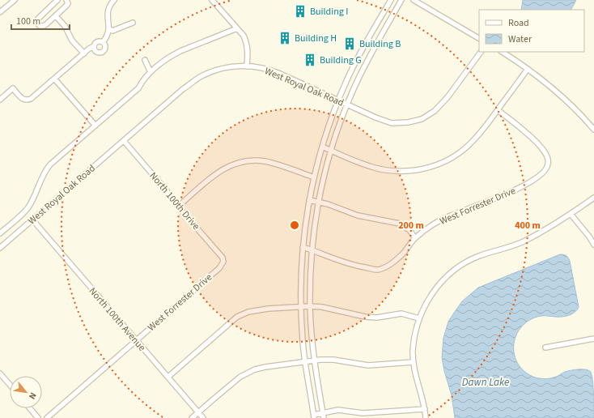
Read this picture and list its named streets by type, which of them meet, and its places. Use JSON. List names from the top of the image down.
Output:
{
  "streets": {
    "street": [
      "West Royal Oak Road",
      "North 100th Drive",
      "West Forrester Drive",
      "North 100th Avenue"
    ]
  },
  "crossings": [
    ["West Royal Oak Road", "North 100th Drive"],
    ["West Royal Oak Road", "North 100th Avenue"],
    ["North 100th Drive", "West Forrester Drive"],
    ["West Forrester Drive", "North 100th Avenue"]
  ],
  "water": ["Dawn Lake"],
  "places": {
    "building": [
      "Building I",
      "Building H",
      "Building B",
      "Building G"
    ]
  },
  "legend": ["Road", "Water"],
  "scale_bar": "100 m",
  "north": "bottom right",
  "rings": ["200 m", "400 m"]
}
